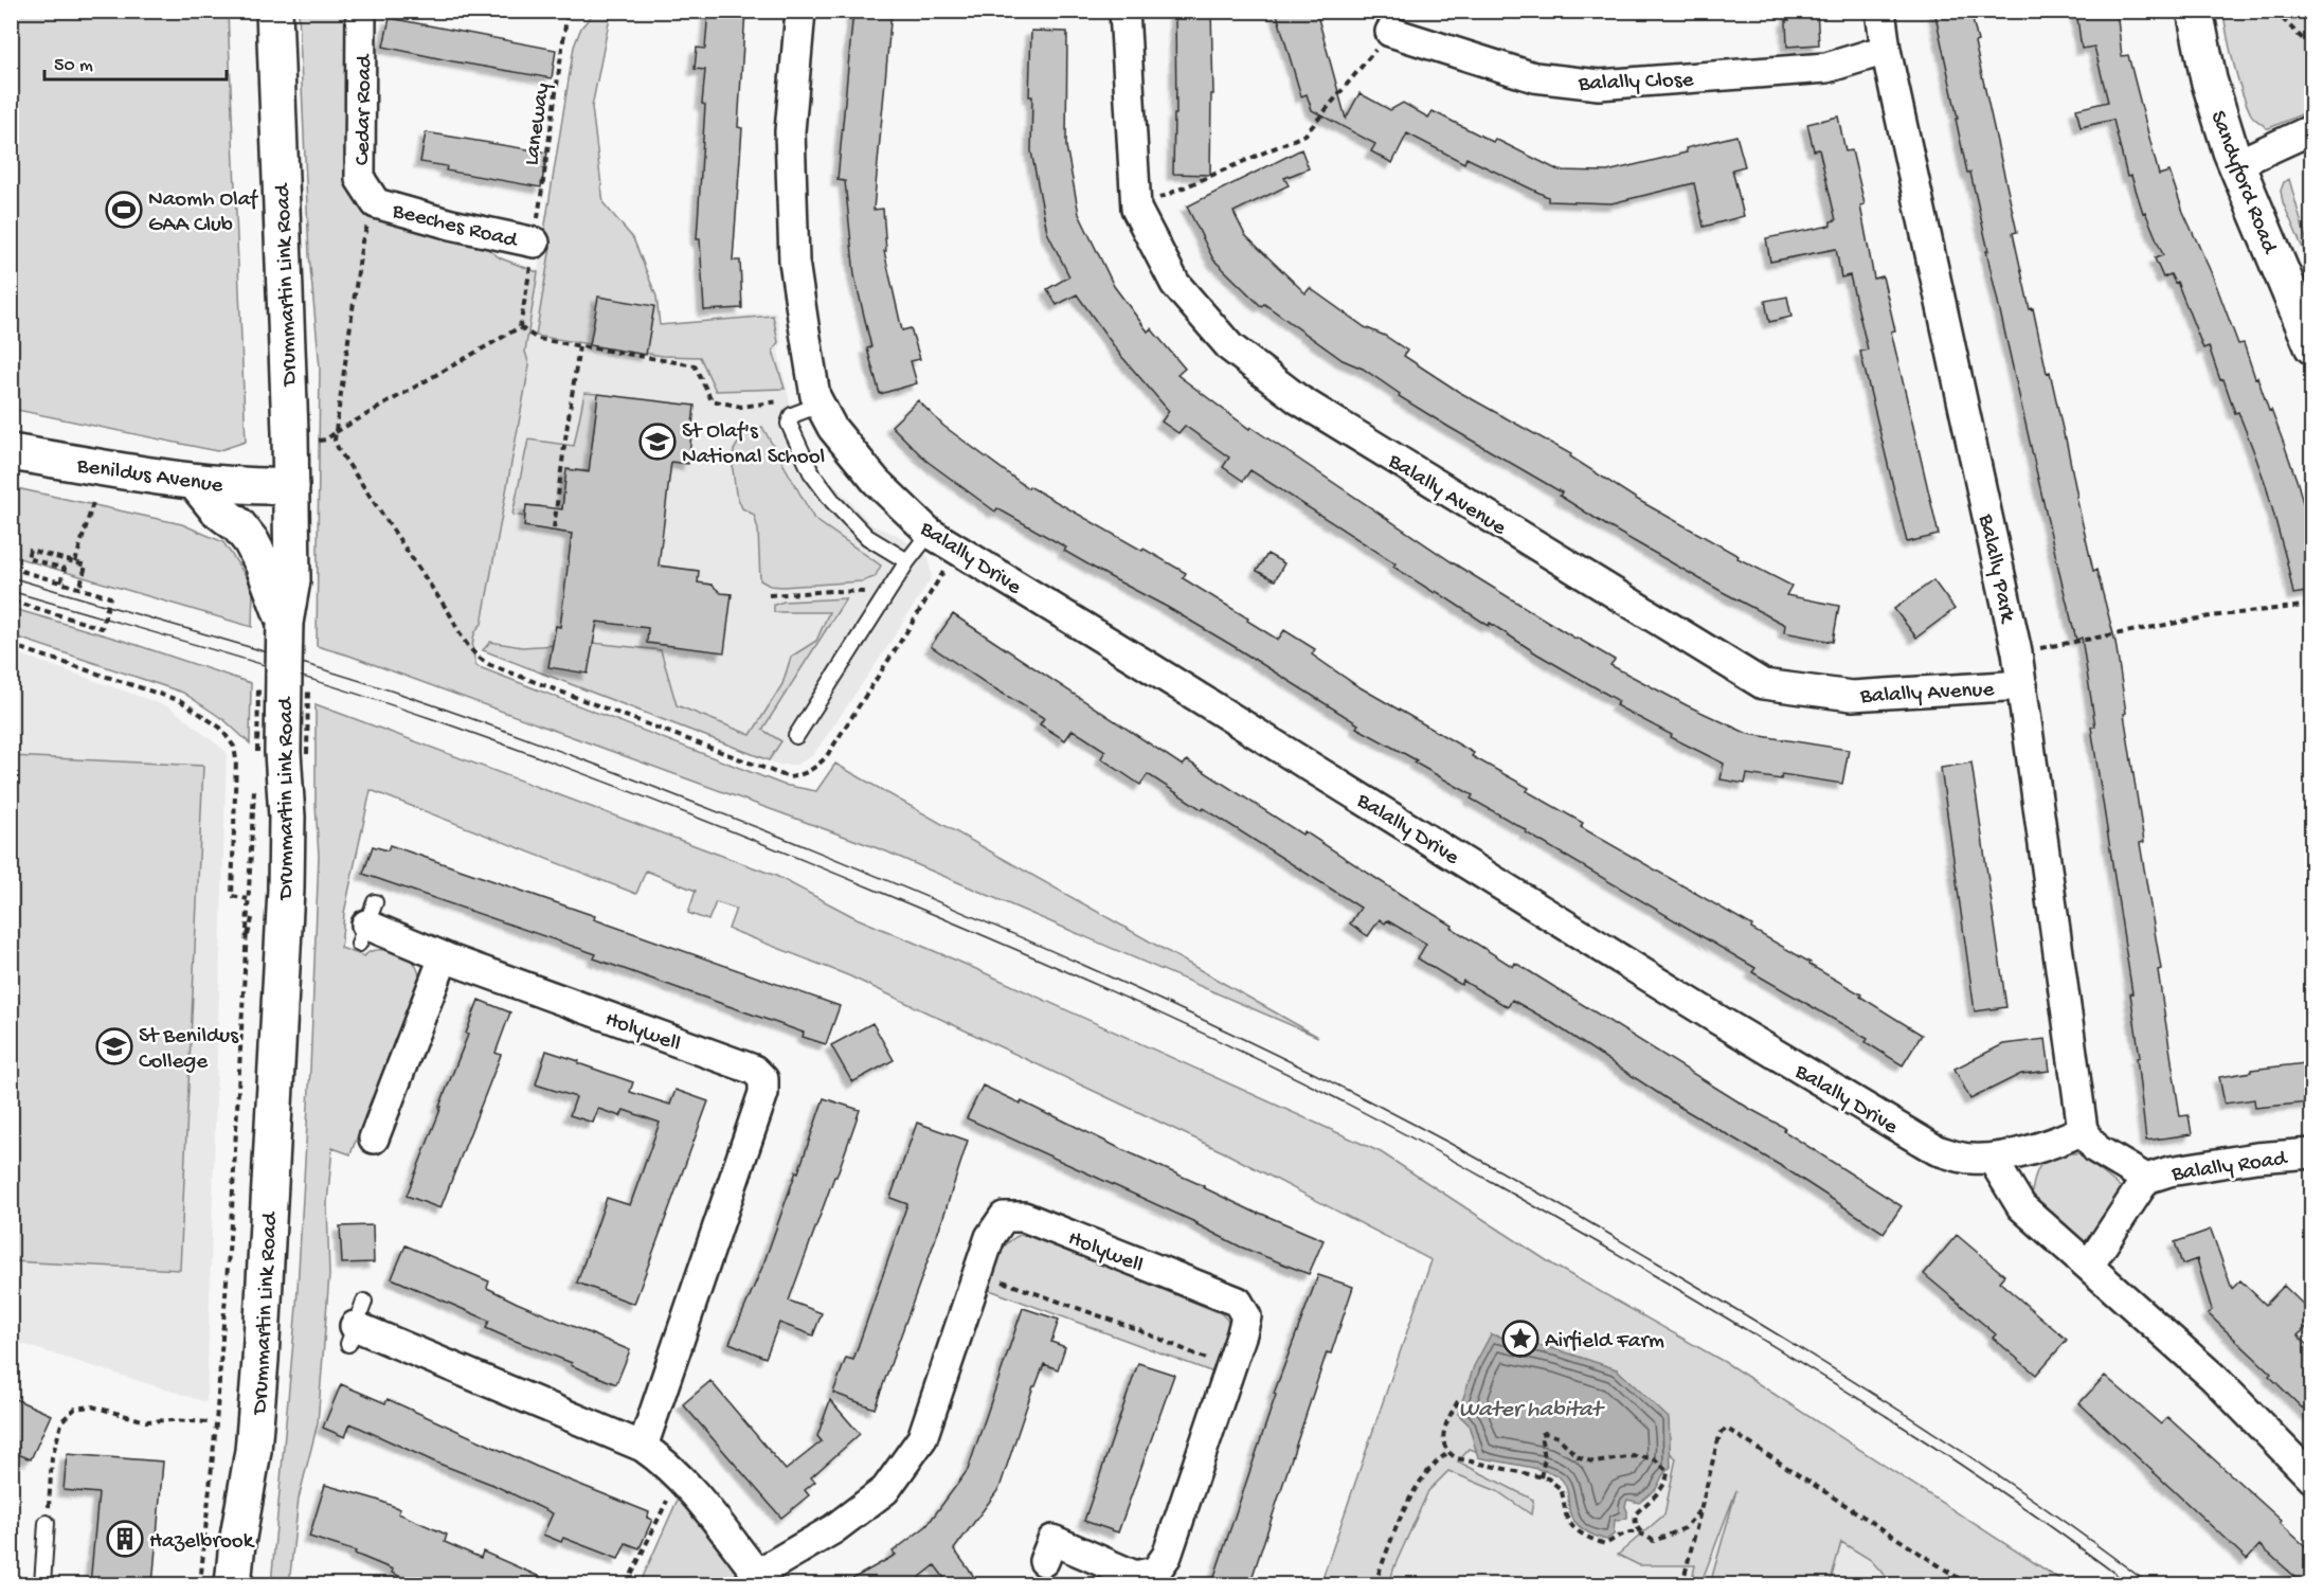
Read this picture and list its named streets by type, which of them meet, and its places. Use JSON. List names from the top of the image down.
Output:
{
  "streets": {
    "main road": ["Sandyford Road", "Drummartin Link Road", "Benildus Avenue"],
    "street": [
      "Balally Close",
      "Cedar Road",
      "Beeches Road",
      "Balally Avenue",
      "Balally Drive",
      "Balally Park",
      "Holywell",
      "Balally Road"
    ],
    "path": ["Laneway"]
  },
  "crossings": [
    ["Balally Close", "Balally Park"],
    ["Cedar Road", "Beeches Road"],
    ["Laneway", "Beeches Road"],
    ["Drummartin Link Road", "Benildus Avenue"],
    ["Balally Avenue", "Balally Park"],
    ["Balally Park", "Balally Road"]
  ],
  "water": ["Water habitat"],
  "places": {
    "sports": ["Naomh Olaf GAA Club"],
    "school or university": ["St Olaf's National School", "St Benildus College"],
    "place": ["Airfield Farm"],
    "building": ["Hazelbrook"]
  },
  "scale_bar": "50 m"
}
